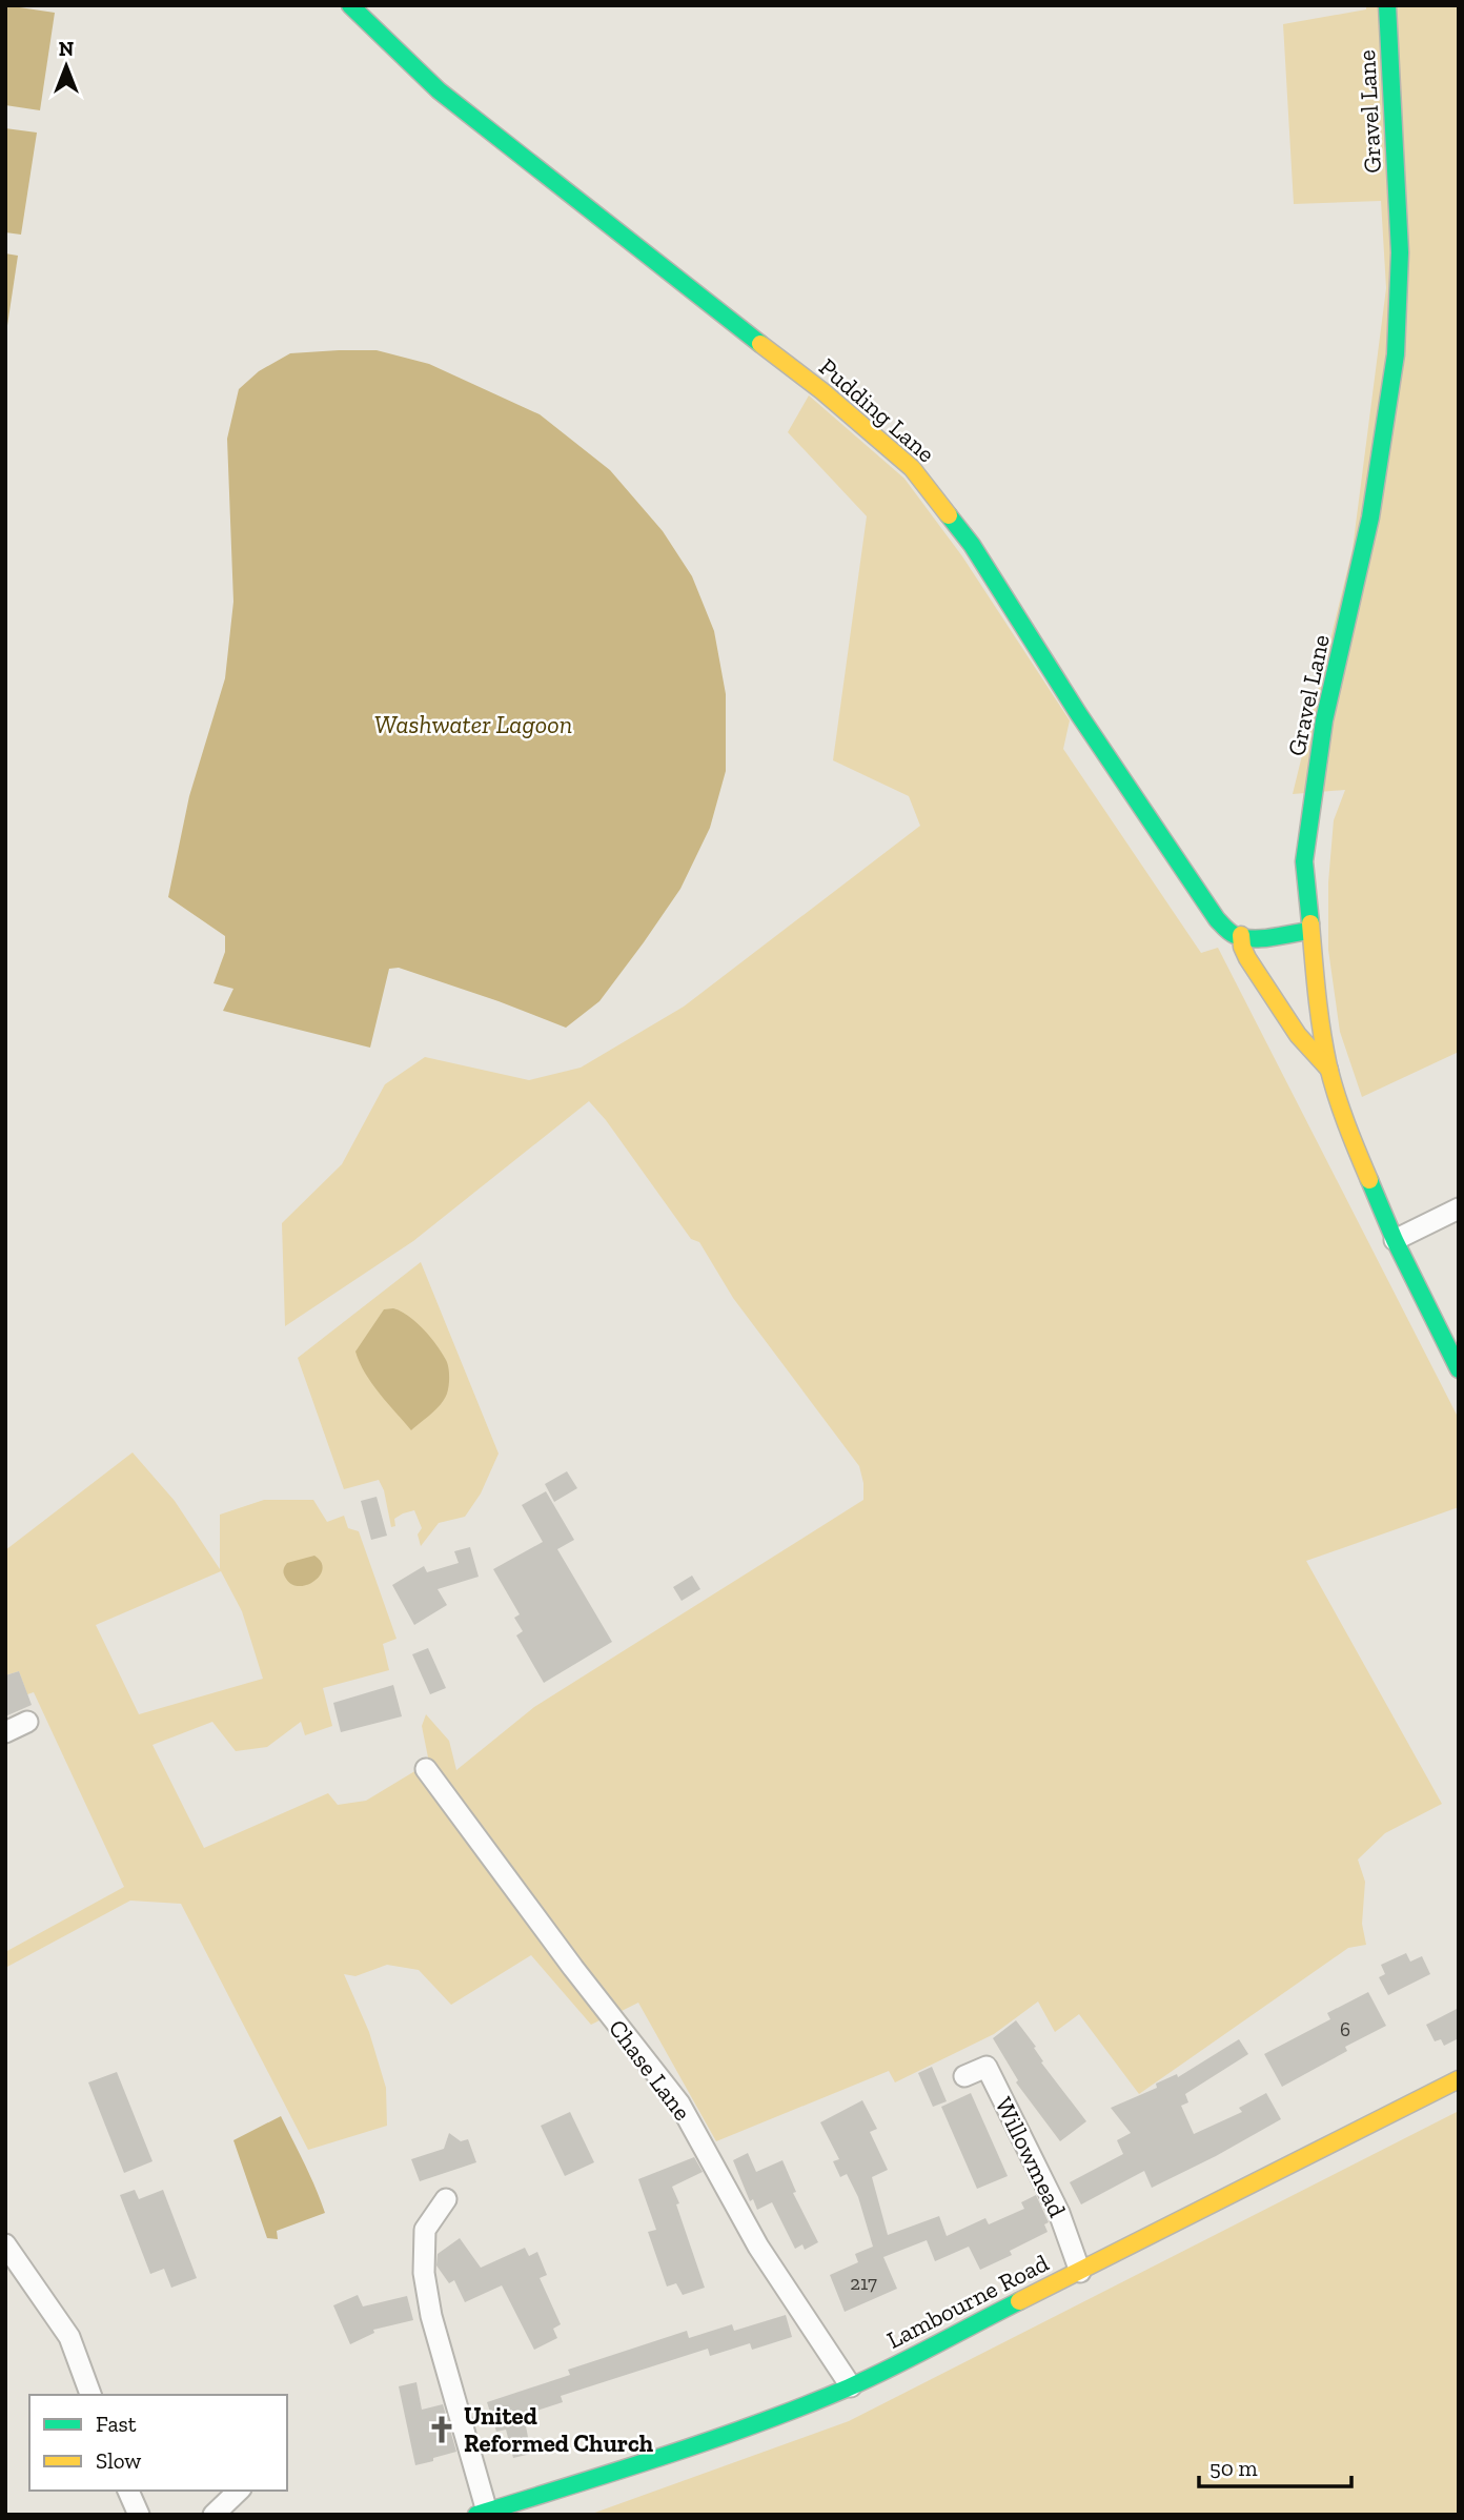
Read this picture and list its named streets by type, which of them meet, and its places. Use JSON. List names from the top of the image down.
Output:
{
  "streets": {
    "main road": ["Gravel Lane", "Pudding Lane", "Lambourne Road"],
    "street": ["Chase Lane", "Willowmead"]
  },
  "crossings": [
    ["Chase Lane", "Lambourne Road"],
    ["Willowmead", "Lambourne Road"]
  ],
  "water": ["Washwater Lagoon"],
  "places": {
    "church": ["United Reformed Church"]
  },
  "house_numbers": ["6", "217"],
  "legend": ["Fast", "Slow"],
  "scale_bar": "50 m",
  "north": "top"
}
